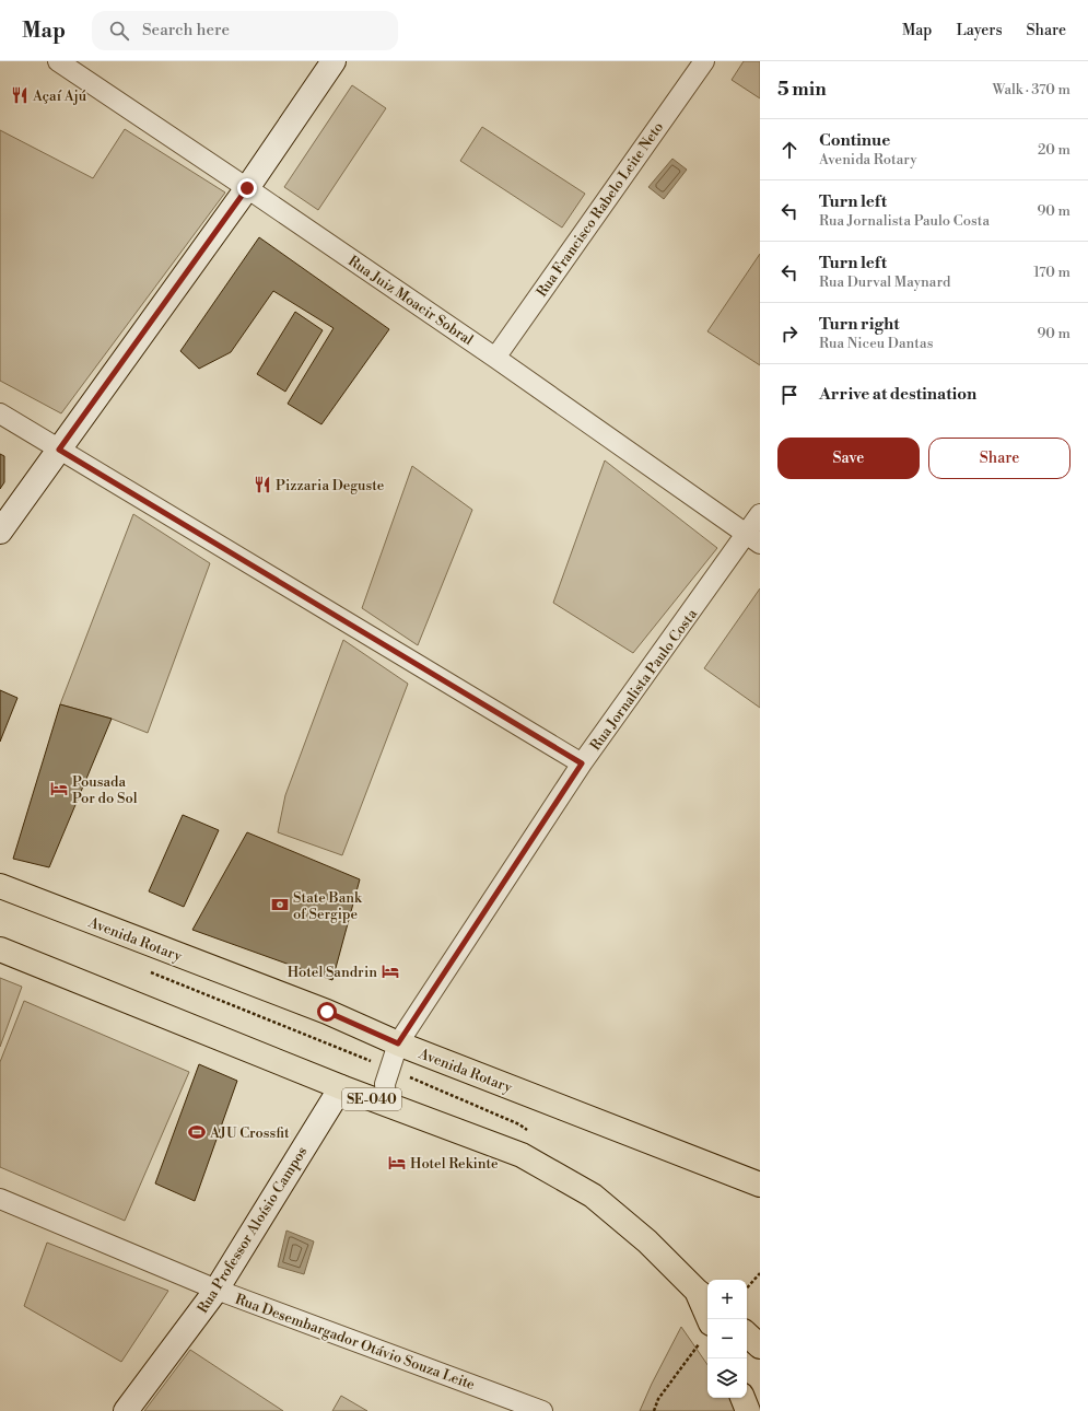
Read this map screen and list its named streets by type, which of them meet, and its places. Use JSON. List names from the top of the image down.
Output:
{
  "streets": {
    "main road": ["Avenida Rotary", "SE-040"],
    "street": [
      "Rua Francisco Rabelo Leite Neto",
      "Rua Juiz Moacir Sobral",
      "Rua Jornalista Paulo Costa",
      "Rua Professor Aloísio Campos",
      "Rua Desembargador Otávio Souza Leite"
    ]
  },
  "crossings": [
    ["Rua Francisco Rabelo Leite Neto", "Rua Juiz Moacir Sobral"],
    ["Rua Juiz Moacir Sobral", "Rua Jornalista Paulo Costa"],
    ["Rua Jornalista Paulo Costa", "Avenida Rotary"],
    ["Rua Jornalista Paulo Costa", "SE-040"],
    ["SE-040", "Rua Professor Aloísio Campos"],
    ["Rua Professor Aloísio Campos", "Rua Desembargador Otávio Souza Leite"]
  ],
  "places": {
    "restaurant": ["Açaí Ajú", "Pizzaria Deguste"],
    "hotel": ["Pousada Por do Sol", "Hotel Sandrin", "Hotel Rekinte"],
    "bank": ["State Bank of Sergipe"],
    "sports": ["AJU Crossfit"]
  },
  "page": {
    "header": "Map",
    "search": "Search here",
    "nav": ["Map", "Layers", "Share"],
    "heading": ["5 min", "Walk · 370 m"],
    "list": [
      ["Continue", "Avenida Rotary", "20 m"],
      ["Turn left", "Rua Jornalista Paulo Costa", "90 m"],
      ["Turn left", "Rua Durval Maynard", "170 m"],
      ["Turn right", "Rua Niceu Dantas", "90 m"],
      "Arrive at destination"
    ],
    "buttons": ["Save", "Share"],
    "map_buttons": ["+", "−"]
  }
}
